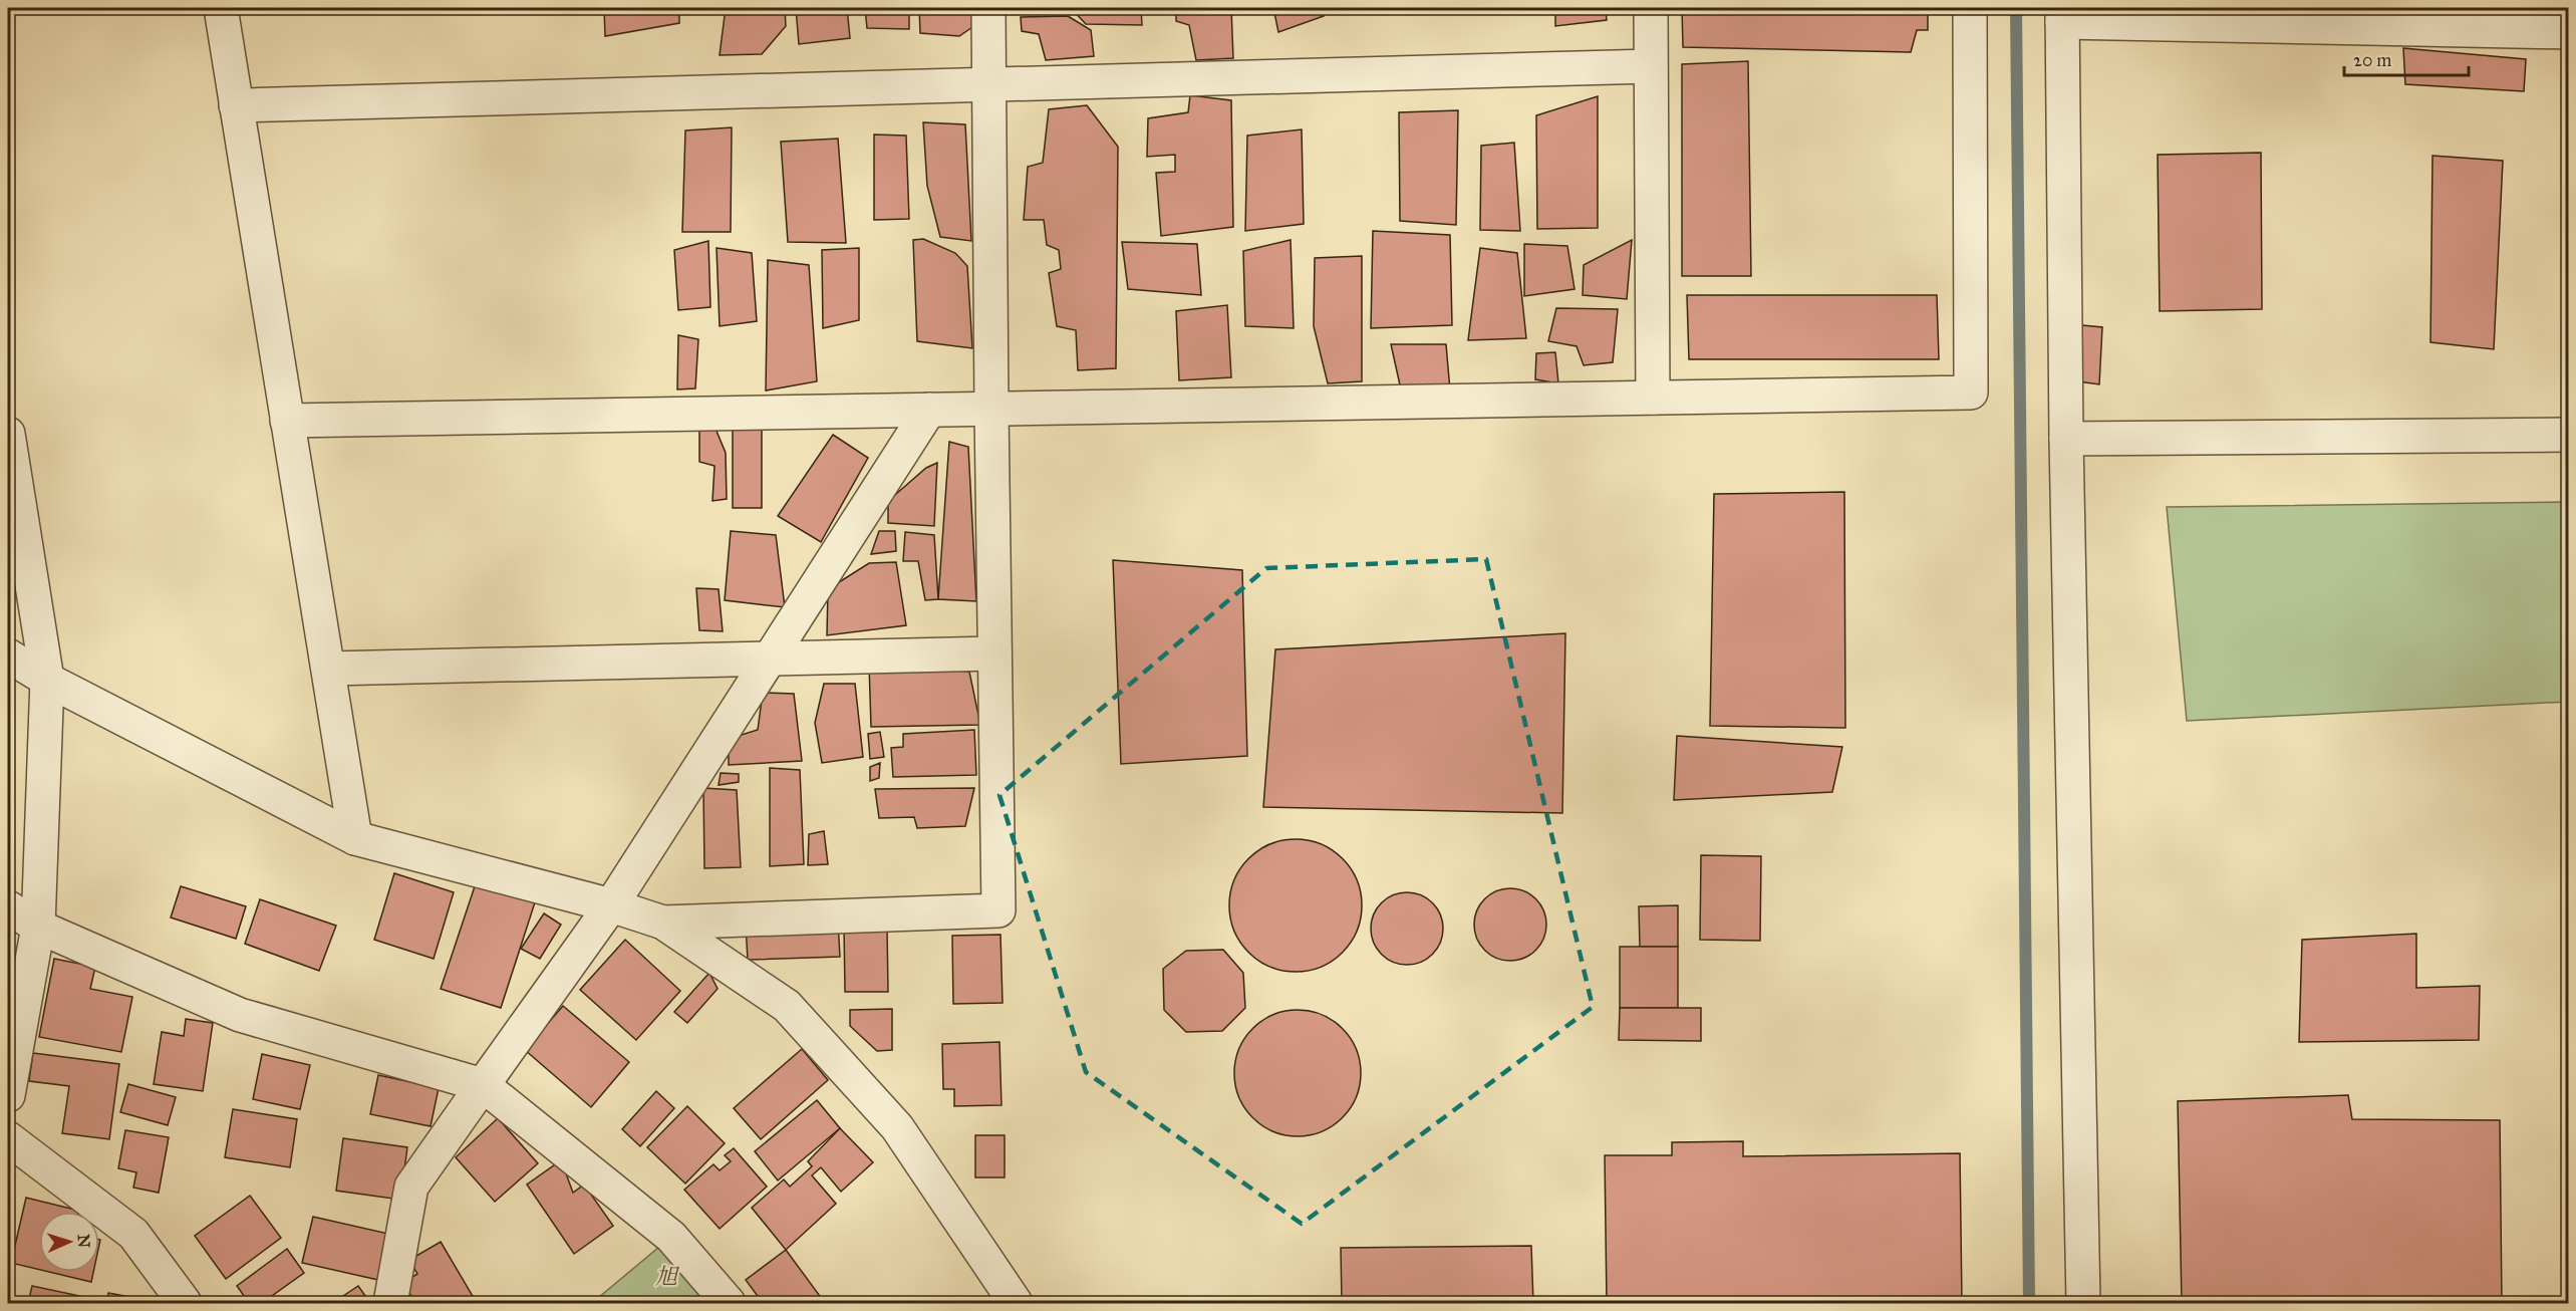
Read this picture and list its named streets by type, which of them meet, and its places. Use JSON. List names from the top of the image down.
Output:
{
  "parks": ["旭"],
  "scale_bar": "20 m",
  "north": "right"
}
